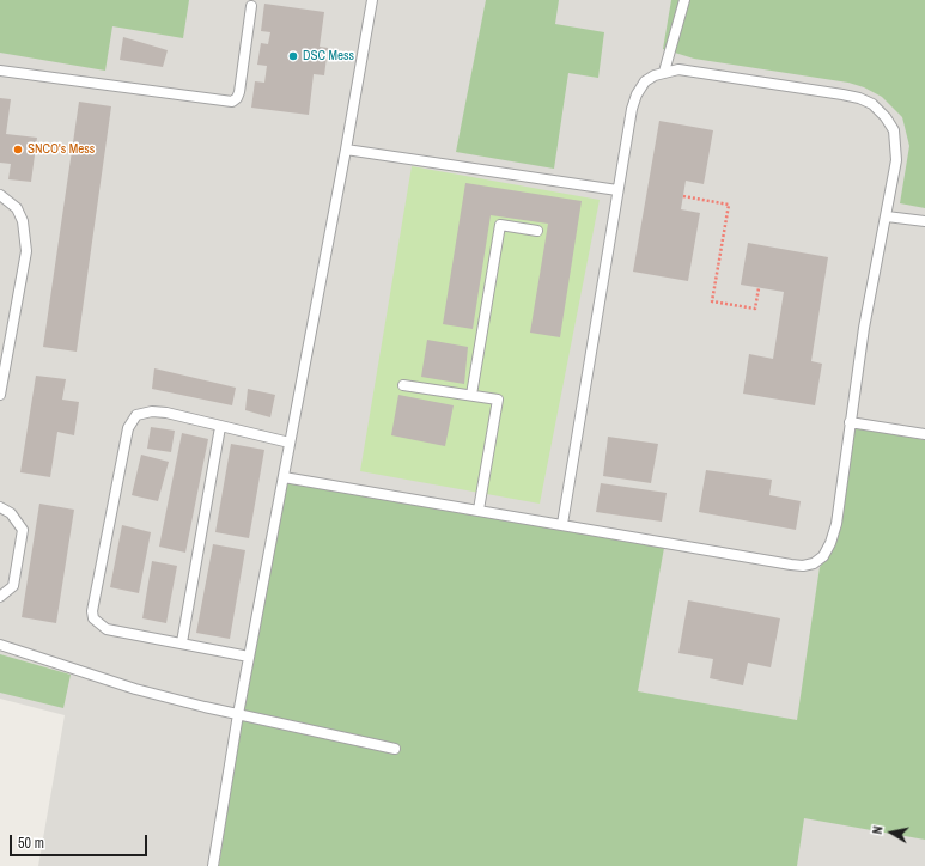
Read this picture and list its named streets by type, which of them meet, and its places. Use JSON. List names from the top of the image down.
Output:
{
  "places": ["DSC Mess", "SNCO's Mess"],
  "scale_bar": "50 m",
  "north": "left"
}
